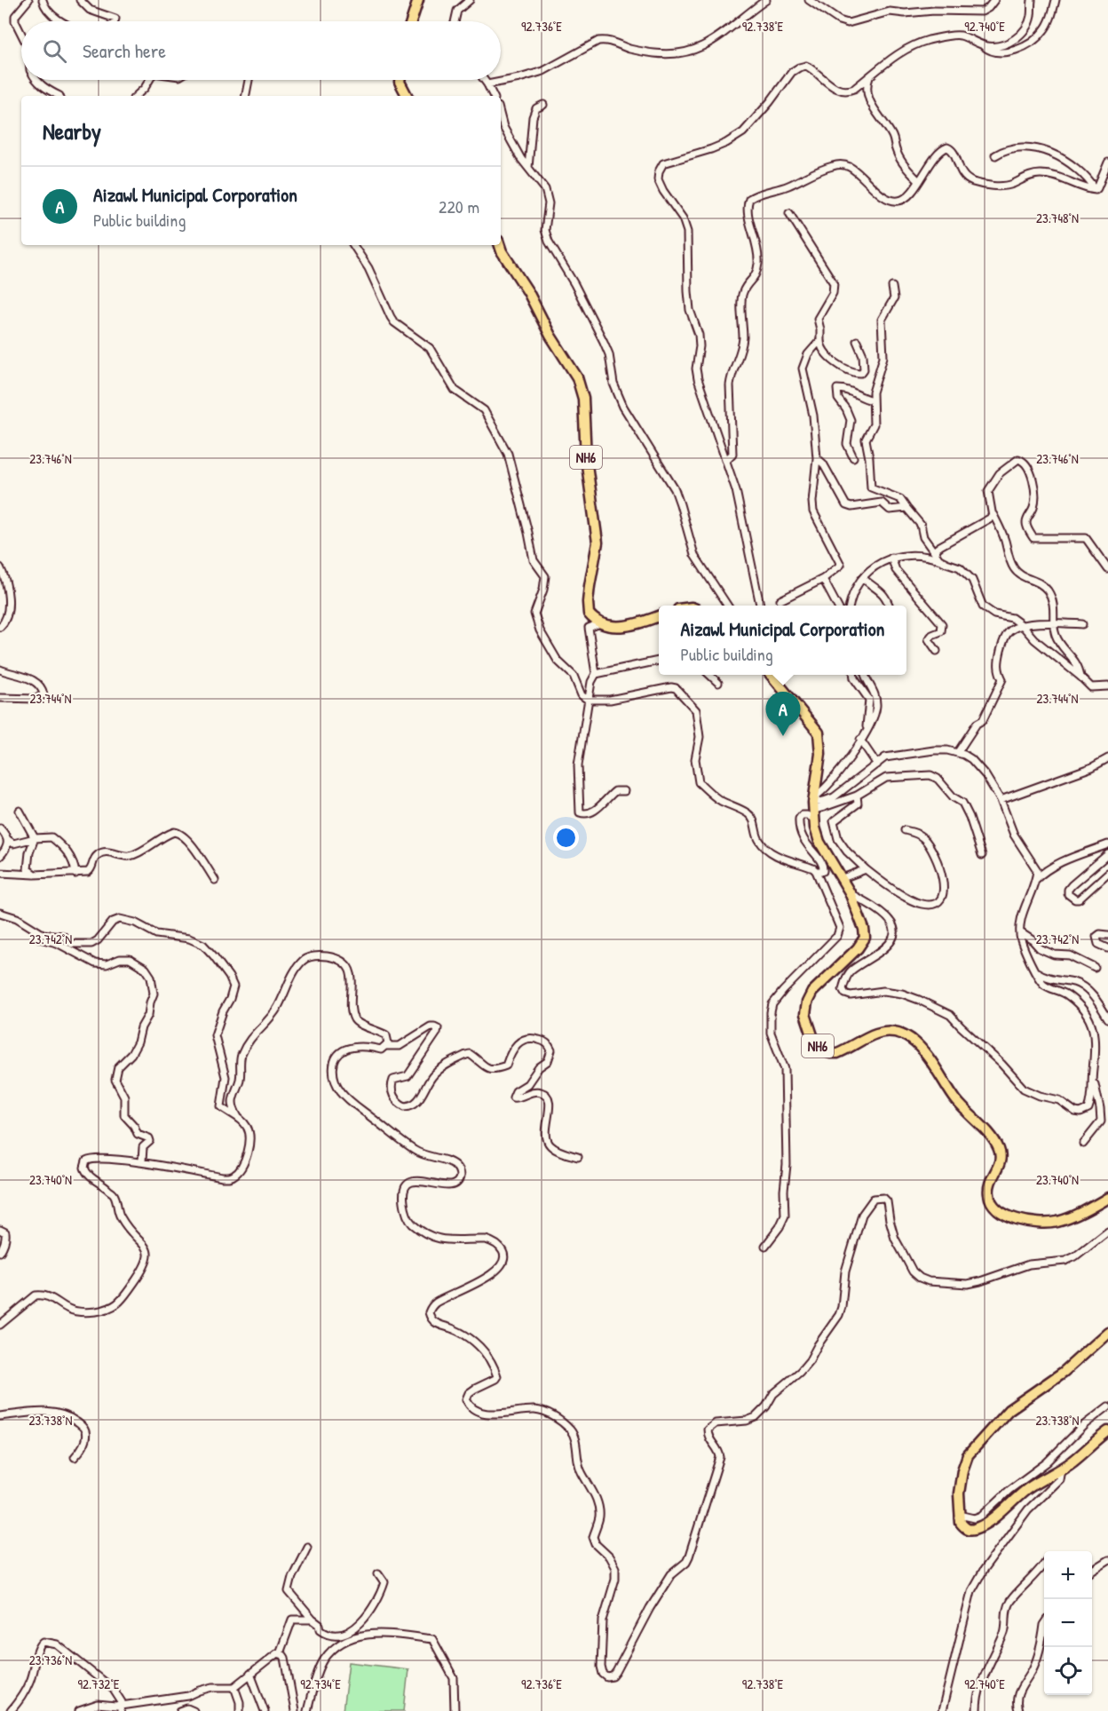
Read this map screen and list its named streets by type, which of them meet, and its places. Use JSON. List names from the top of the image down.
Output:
{
  "streets": {
    "main road": ["NH6"]
  },
  "page": {
    "search": "Search here",
    "heading": "Nearby",
    "list": [
      {
        "mark": "A",
        "name": "Aizawl Municipal Corporation",
        "note": "Public building",
        "value": "220 m"
      }
    ],
    "popup": ["Aizawl Municipal Corporation", "Public building"],
    "pins": "A",
    "map_buttons": ["+", "−"]
  },
  "coordinates": [
    "92.736°E",
    "92.738°E",
    "92.740°E",
    "23.748°N",
    "23.746°N",
    "23.744°N",
    "23.742°N",
    "23.740°N",
    "23.738°N",
    "23.736°N",
    "92.732°E",
    "92.734°E"
  ]
}
